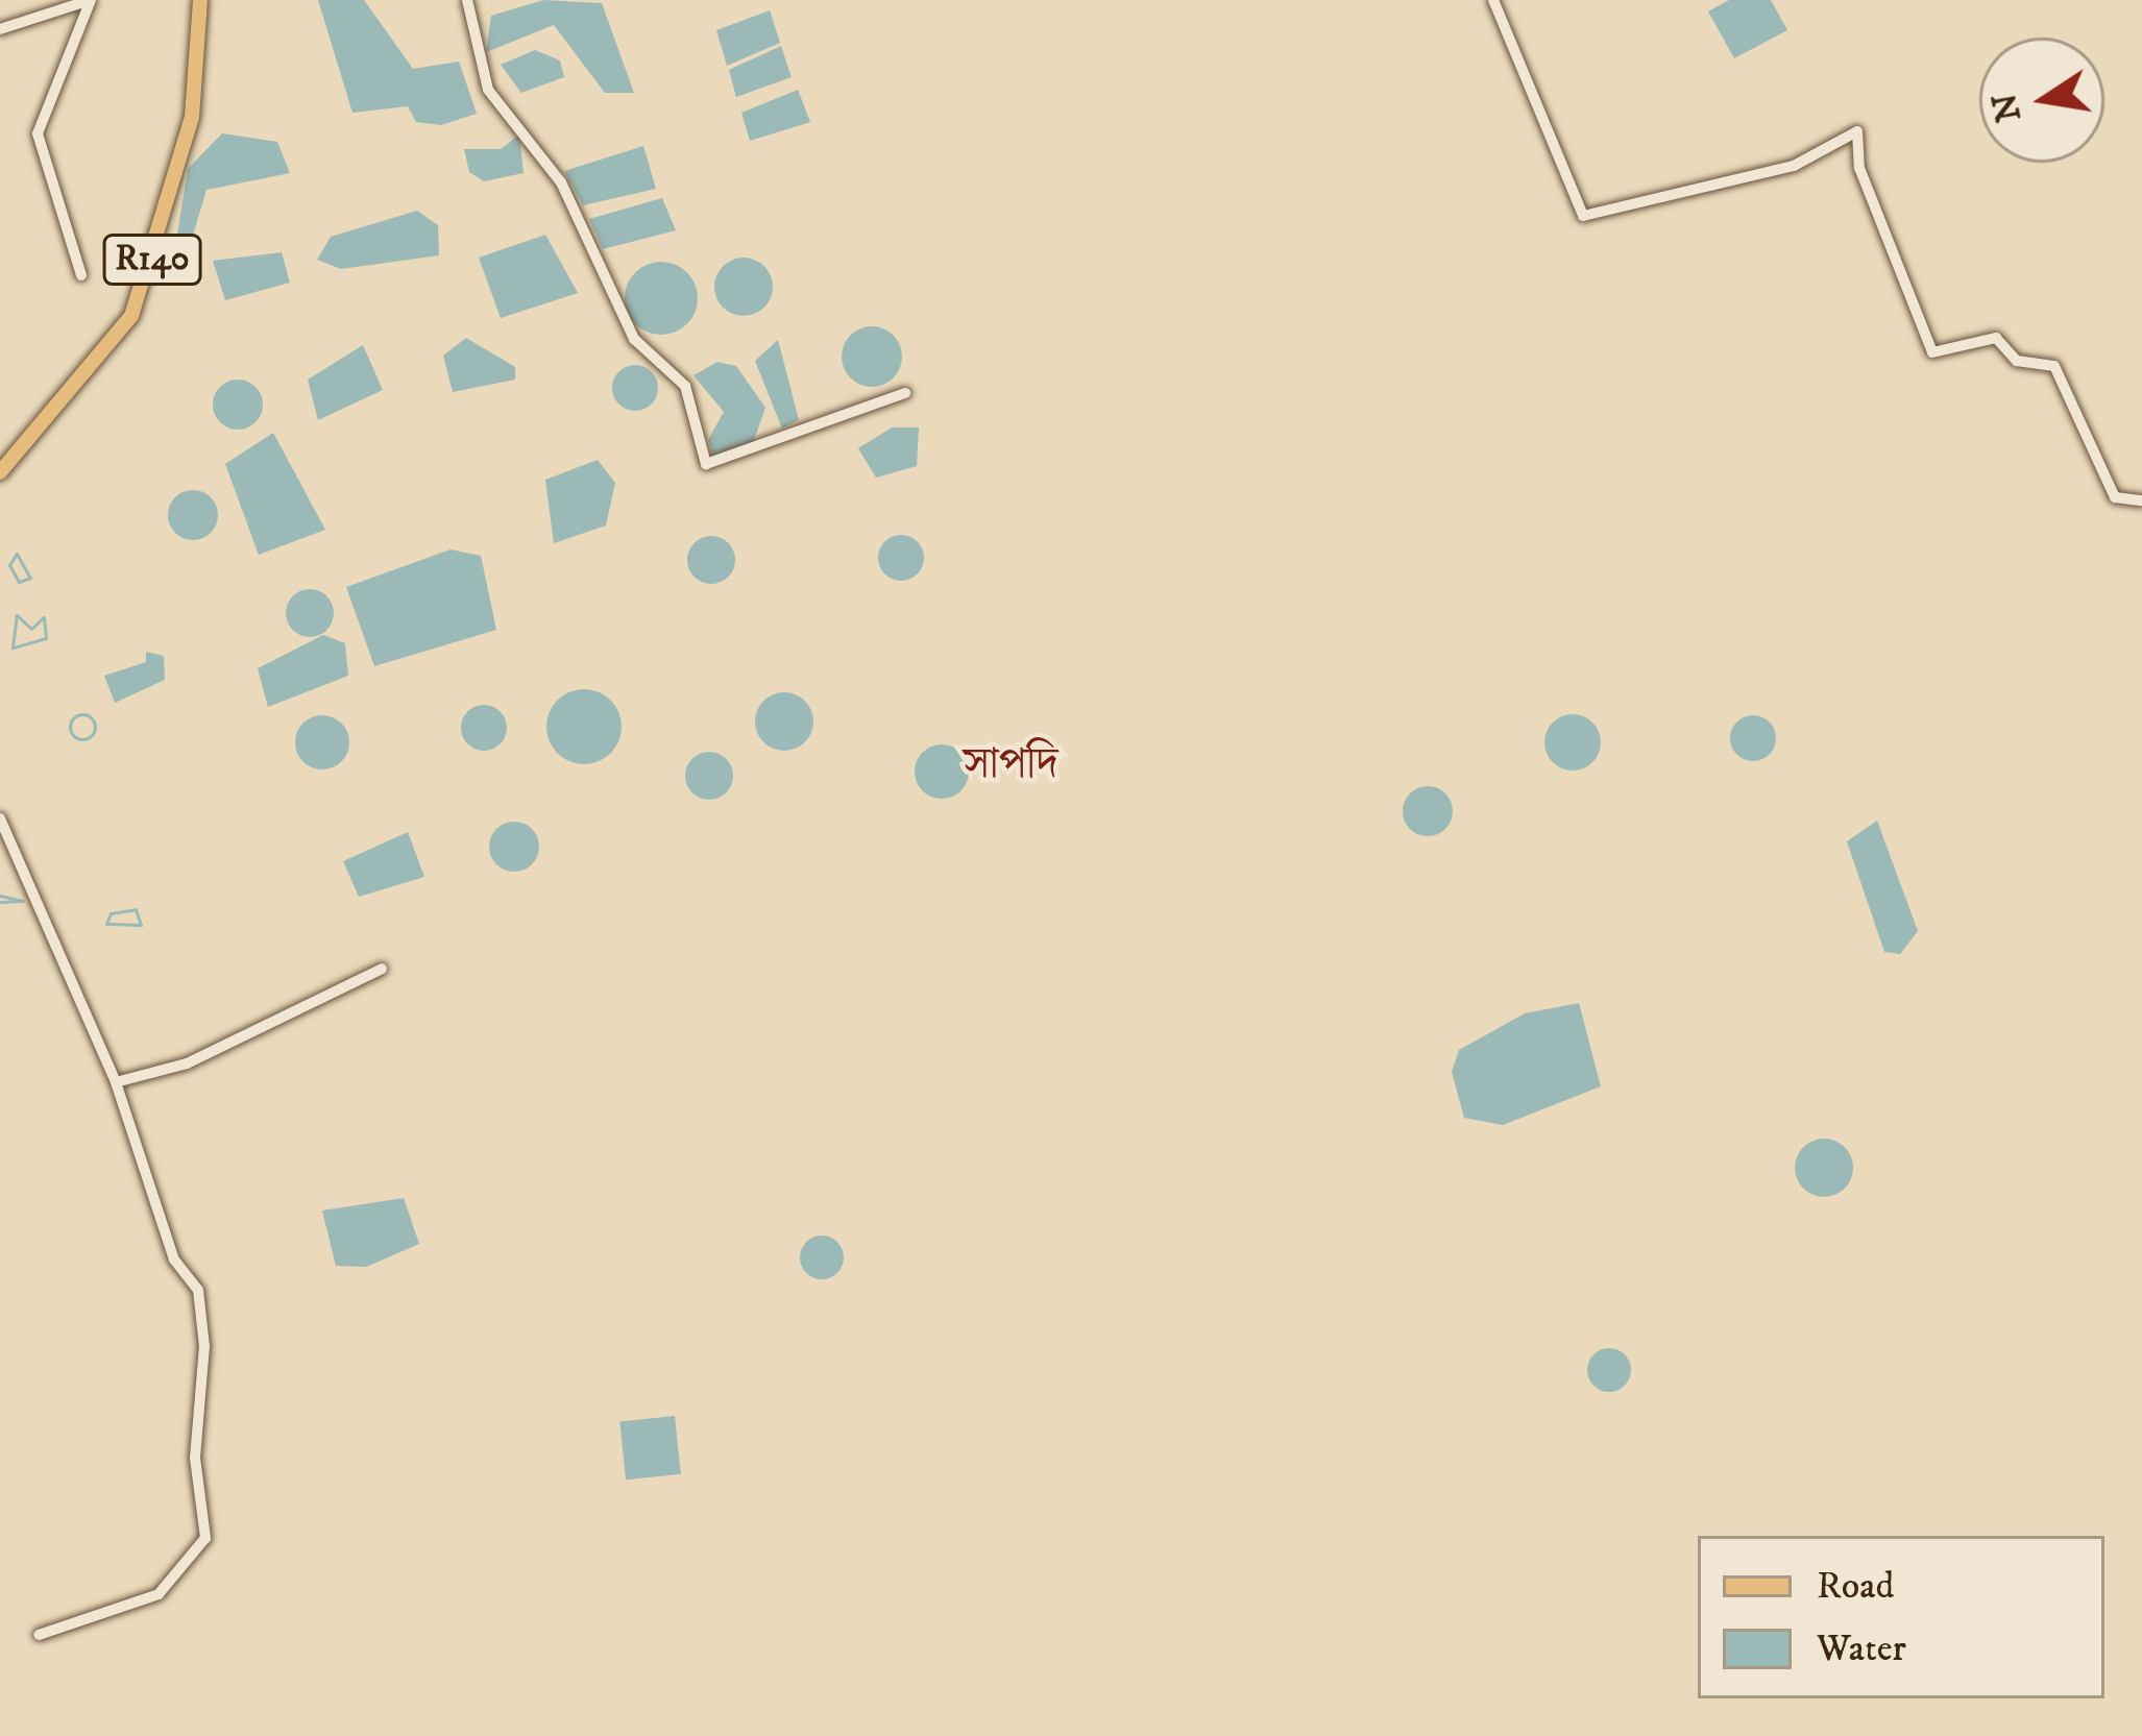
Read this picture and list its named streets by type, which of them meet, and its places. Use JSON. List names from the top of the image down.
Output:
{
  "streets": {
    "main road": ["R140"]
  },
  "districts": ["সাপদি"],
  "legend": ["Road", "Water"],
  "north": "left"
}
